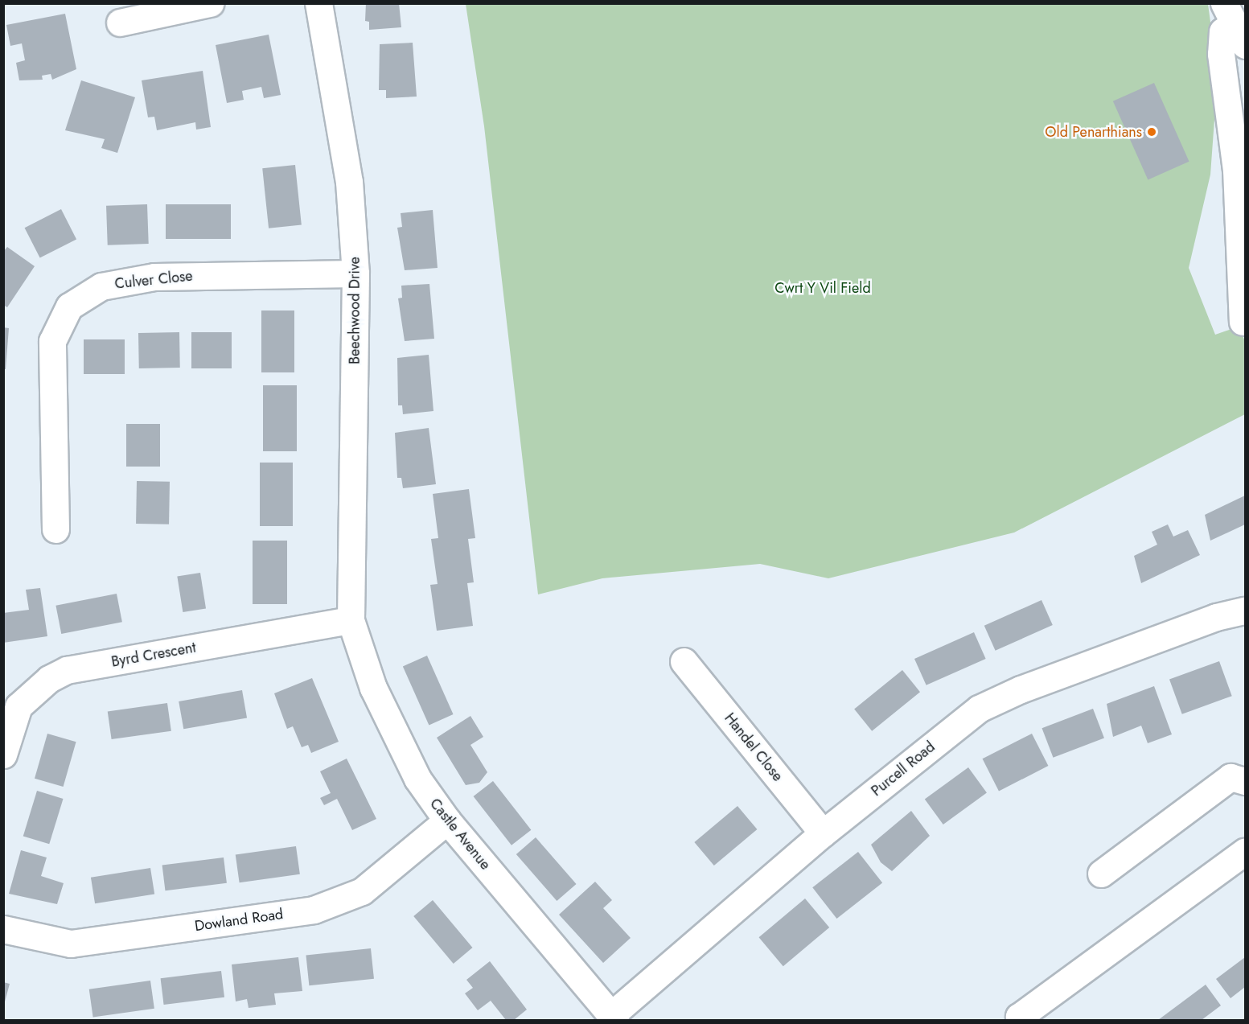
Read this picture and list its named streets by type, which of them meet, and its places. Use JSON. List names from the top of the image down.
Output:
{
  "streets": {
    "street": [
      "Culver Close",
      "Beechwood Drive",
      "Byrd Crescent",
      "Handel Close",
      "Purcell Road",
      "Castle Avenue",
      "Dowland Road"
    ]
  },
  "crossings": [
    ["Culver Close", "Beechwood Drive"],
    ["Beechwood Drive", "Byrd Crescent"],
    ["Beechwood Drive", "Castle Avenue"],
    ["Byrd Crescent", "Castle Avenue"],
    ["Handel Close", "Purcell Road"],
    ["Purcell Road", "Castle Avenue"],
    ["Castle Avenue", "Dowland Road"]
  ],
  "parks": ["Cwrt Y Vil Field"],
  "places": ["Old Penarthians"]
}
